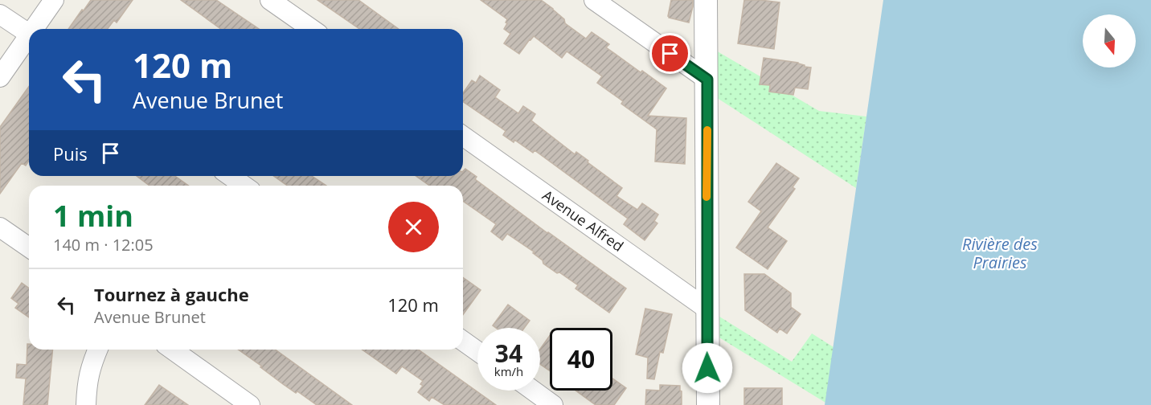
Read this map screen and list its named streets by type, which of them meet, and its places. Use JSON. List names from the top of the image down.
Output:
{
  "streets": {
    "street": ["Avenue Alfred"]
  },
  "water": ["Rivière des Prairies"],
  "north": "bottom",
  "page": {
    "turn": ["120 m", "Avenue Brunet"],
    "then": "Puis",
    "heading": ["1 min", "140 m · 12:05"],
    "list": [
      {
        "name": "Tournez à gauche",
        "note": "Avenue Brunet",
        "value": "120 m"
      }
    ],
    "speed": "34 km/h",
    "limit": "40"
  }
}
